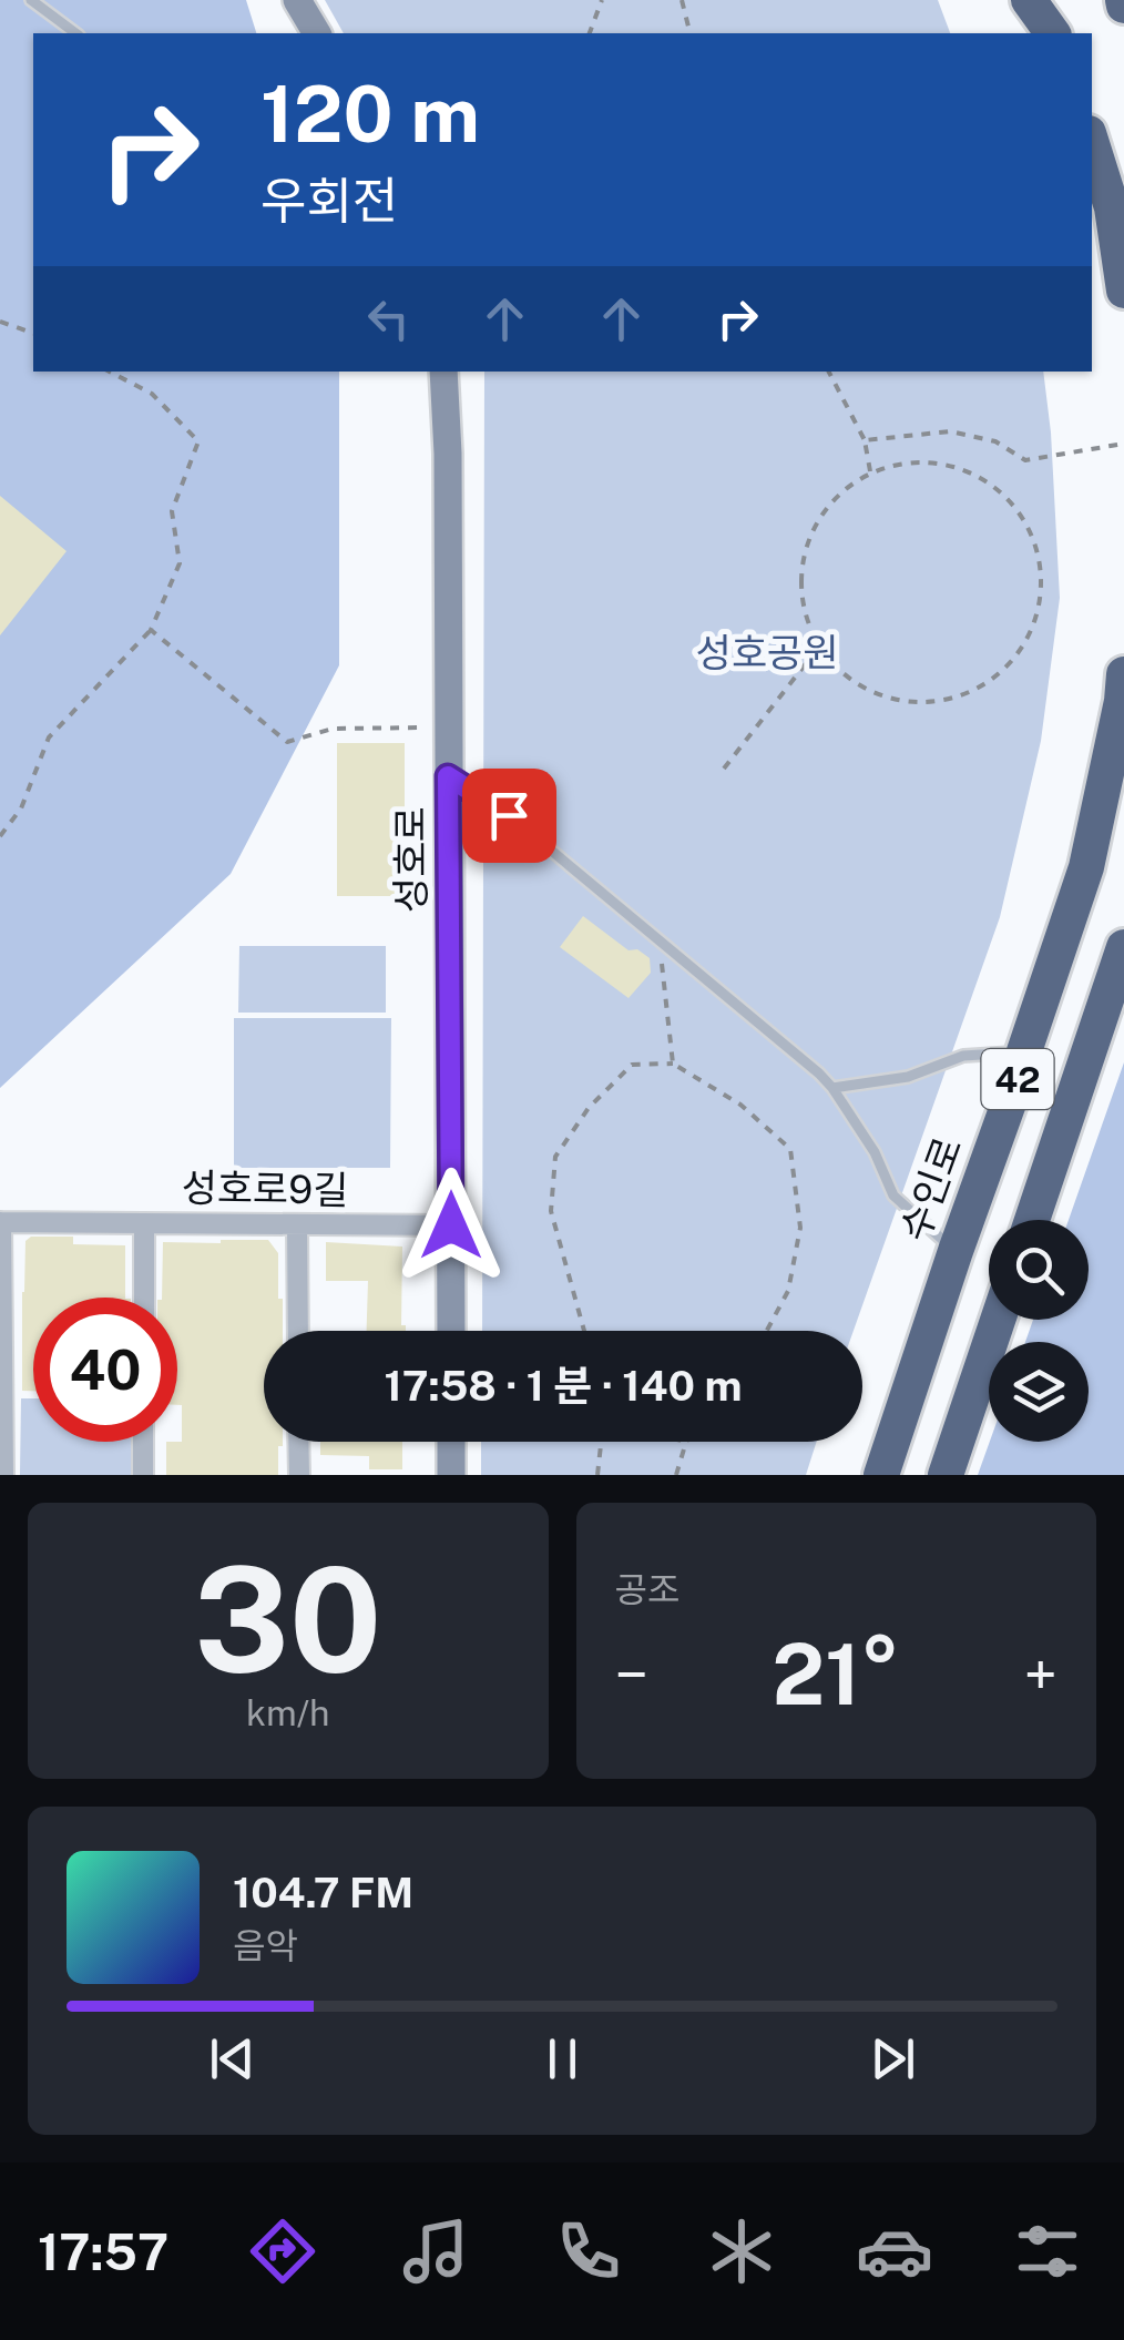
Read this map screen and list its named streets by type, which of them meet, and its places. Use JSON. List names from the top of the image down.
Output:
{
  "streets": {
    "highway": ["42", "수인로"],
    "street": ["성호로", "성호로9길"]
  },
  "crossings": [
    ["성호로", "성호로9길"]
  ],
  "parks": ["성호공원"],
  "page": {
    "turn": ["120 m", "우회전"],
    "limit": "40",
    "trip": "17:58 · 1 분 · 140 m",
    "tile": [
      ["30", "km/h"],
      "공조"
    ],
    "heat": ["−", "21°", "+"],
    "song": ["104.7 FM", "음악"],
    "tabs": "17:57"
  }
}
